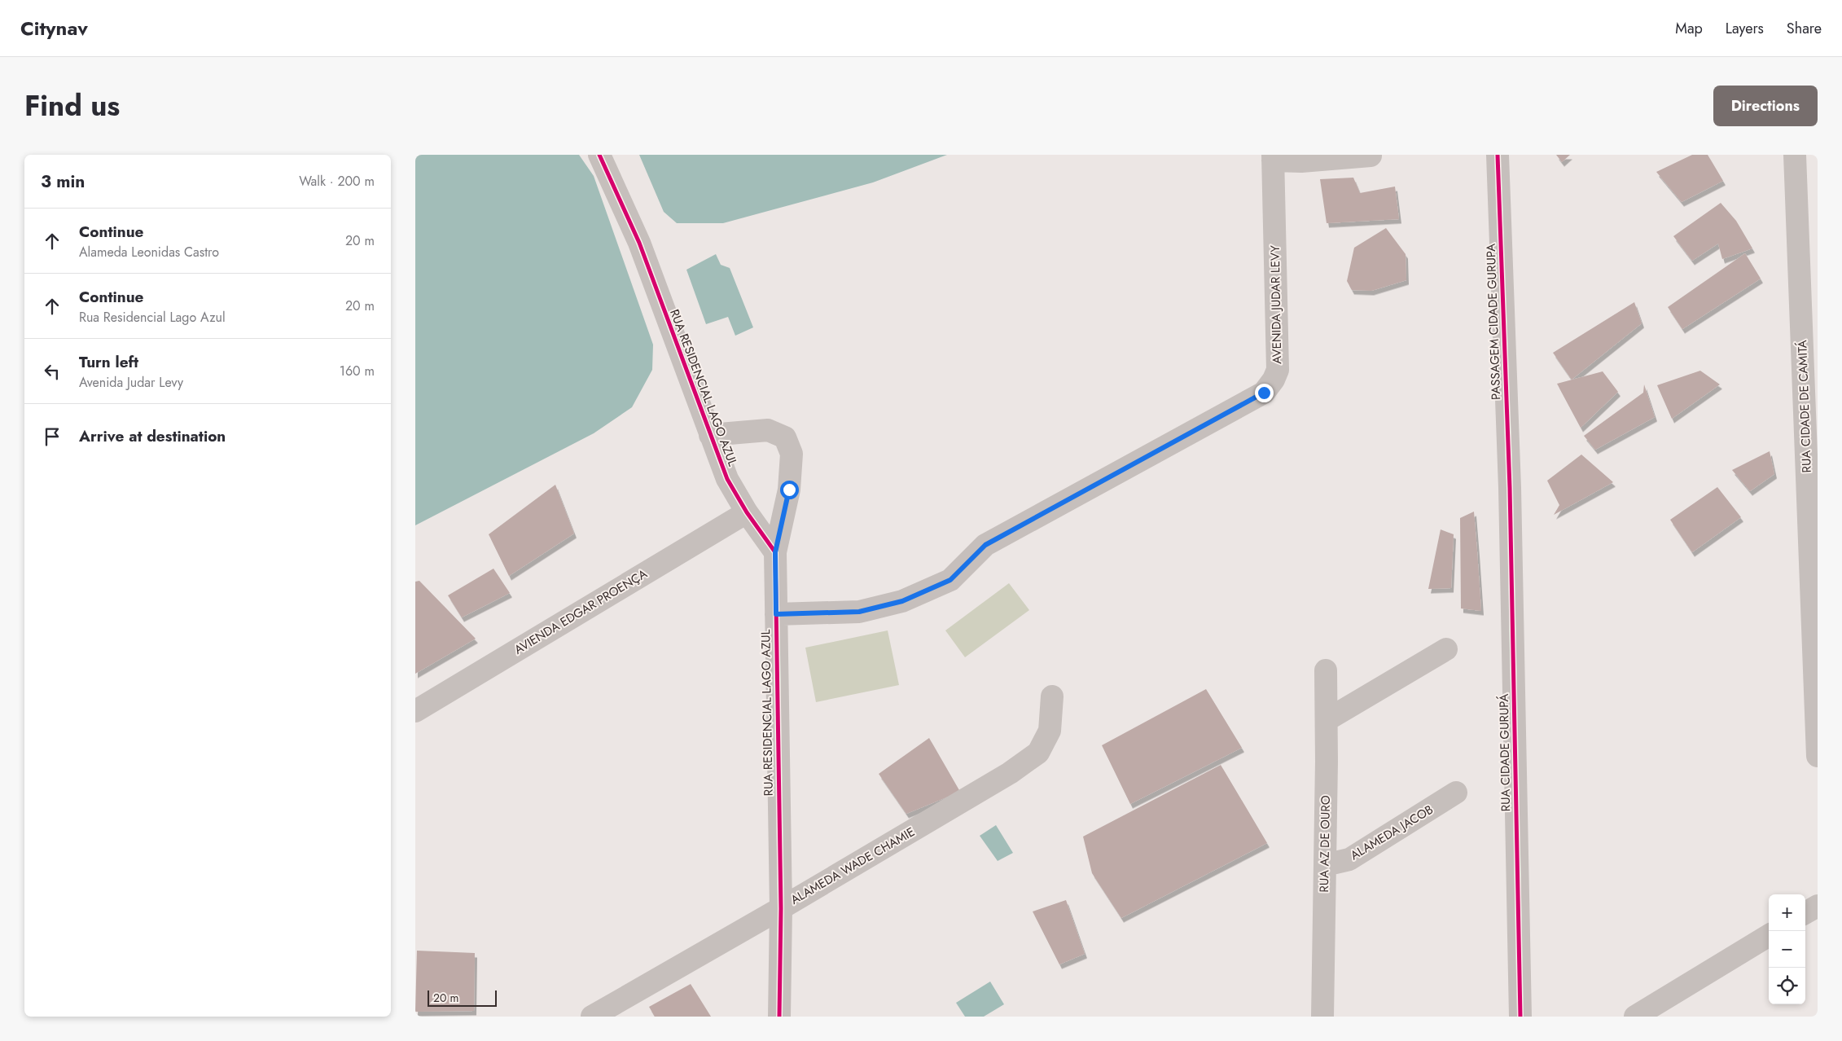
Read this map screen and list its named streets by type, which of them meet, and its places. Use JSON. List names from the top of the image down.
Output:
{
  "streets": {
    "street": [
      "AVENIDA JUDAR LEVY",
      "PASSAGEM CIDADE GURUPA",
      "RUA RESIDENCIAL LAGO AZUL",
      "RUA CIDADE DE CAMITÁ",
      "AVIENDA EDGAR PROENÇA",
      "RUA CIDADE GURUPÁ",
      "ALAMEDA JACOB",
      "RUA AZ DE OURO",
      "ALAMEDA WADE CHAMIE"
    ]
  },
  "crossings": [
    ["AVENIDA JUDAR LEVY", "RUA RESIDENCIAL LAGO AZUL"],
    ["PASSAGEM CIDADE GURUPA", "RUA CIDADE GURUPÁ"],
    ["RUA RESIDENCIAL LAGO AZUL", "AVIENDA EDGAR PROENÇA"],
    ["RUA RESIDENCIAL LAGO AZUL", "ALAMEDA WADE CHAMIE"],
    ["ALAMEDA JACOB", "RUA AZ DE OURO"]
  ],
  "scale_bar": "20 m",
  "page": {
    "header": "Citynav",
    "nav": ["Map", "Layers", "Share"],
    "title": "Find us",
    "buttons": "Directions",
    "heading": ["3 min", "Walk · 200 m"],
    "list": [
      ["Continue", "Alameda Leonidas Castro", "20 m"],
      ["Continue", "Rua Residencial Lago Azul", "20 m"],
      ["Turn left", "Avenida Judar Levy", "160 m"],
      "Arrive at destination"
    ],
    "map_buttons": ["+", "−"],
    "scale": "20 m"
  }
}
